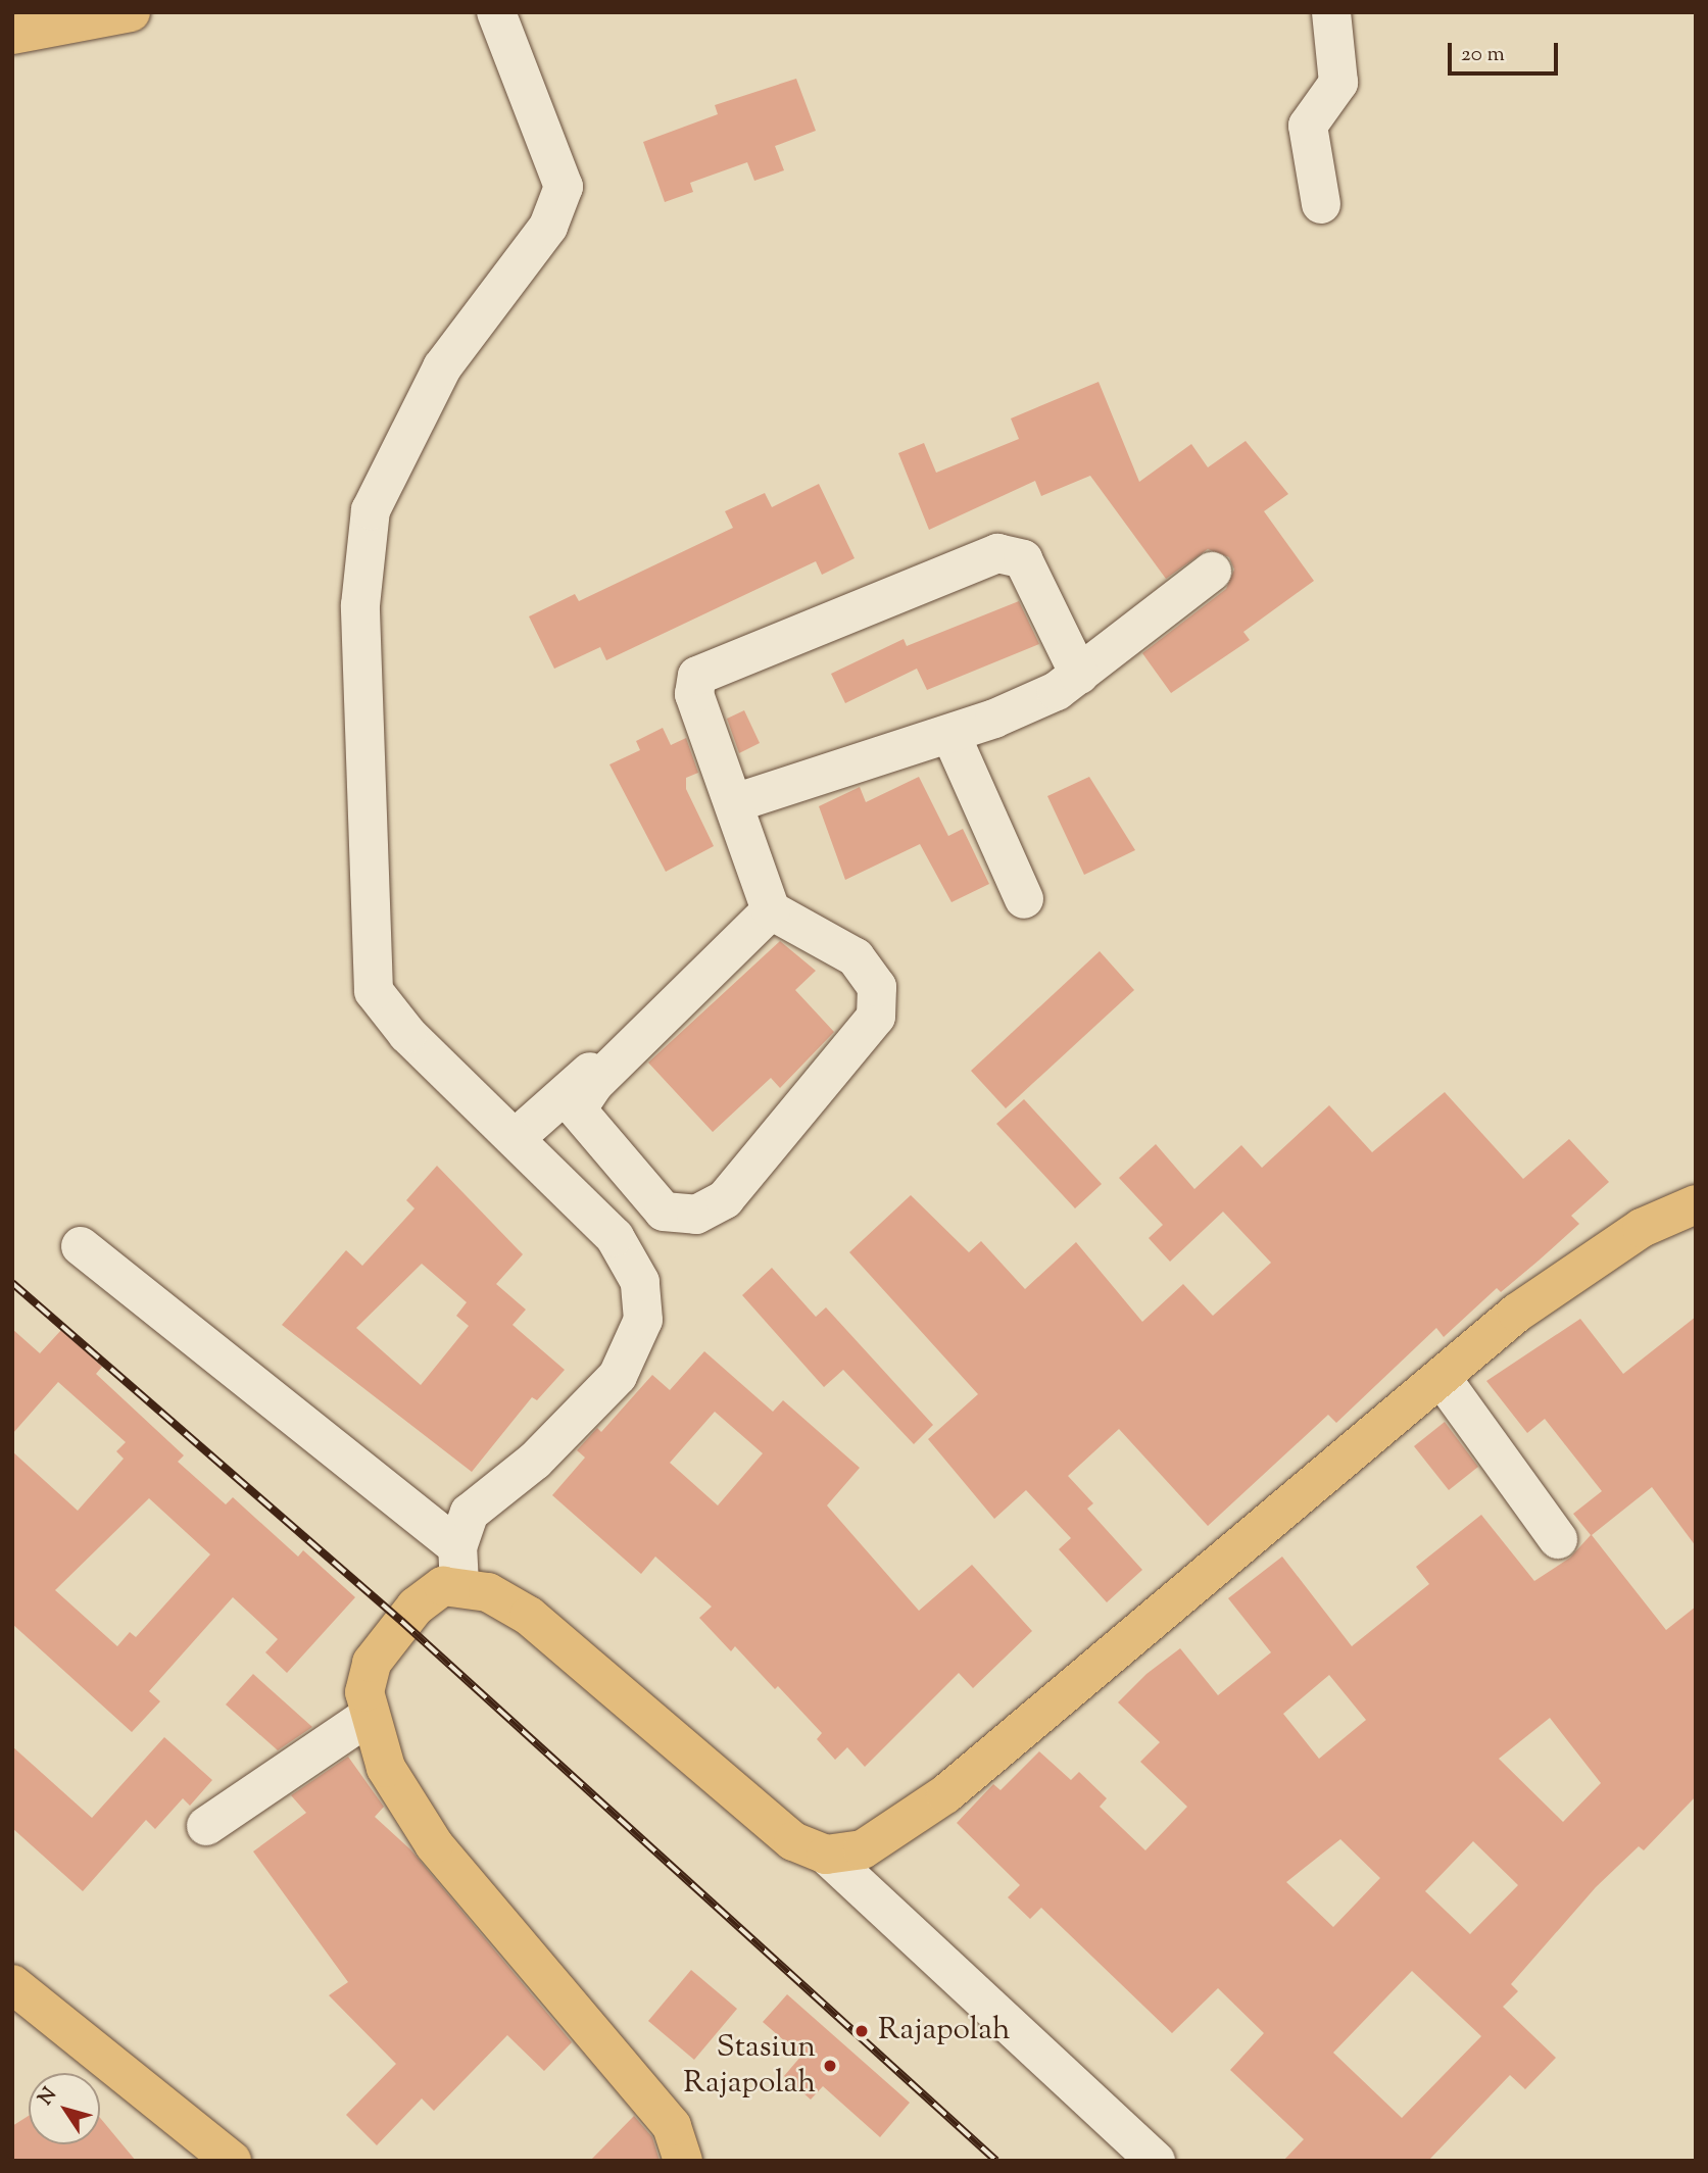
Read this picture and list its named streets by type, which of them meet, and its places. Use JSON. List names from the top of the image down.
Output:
{
  "places": ["Rajapolah", "Stasiun Rajapolah"],
  "scale_bar": "20 m",
  "north": "top left"
}
